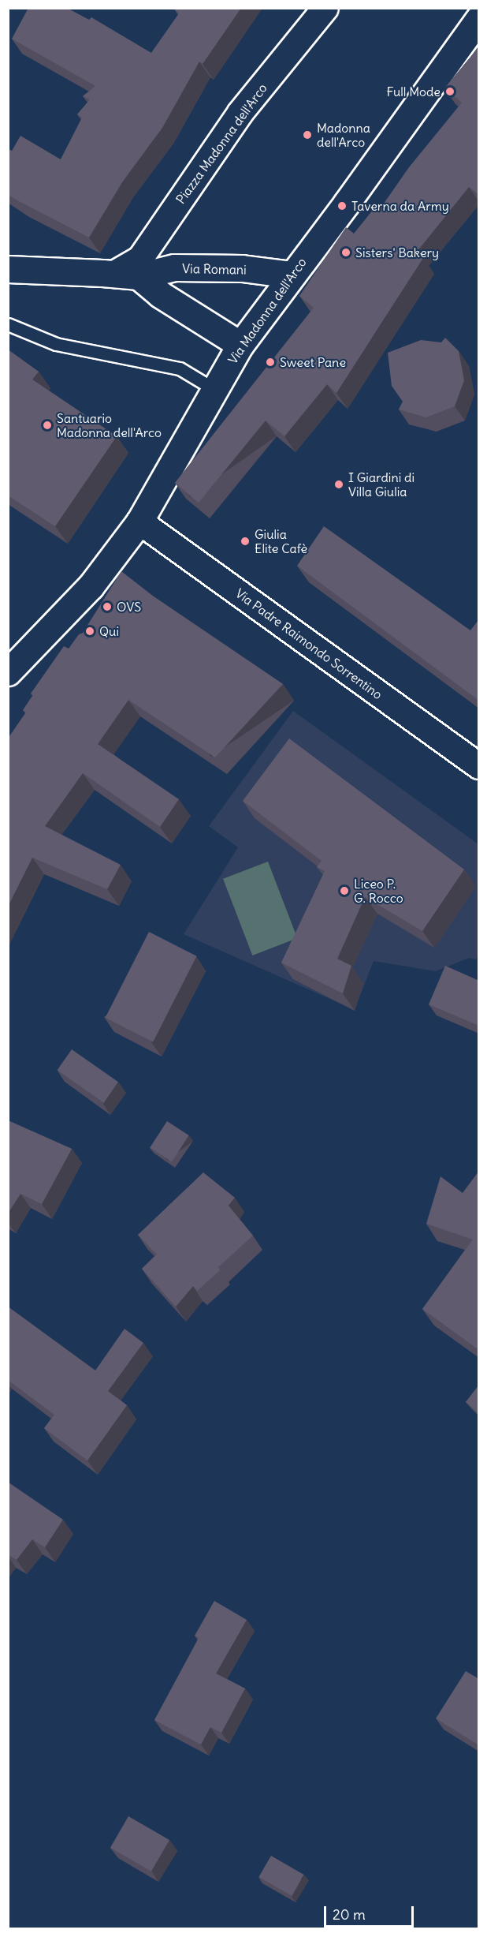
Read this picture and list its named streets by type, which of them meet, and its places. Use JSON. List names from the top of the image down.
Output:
{
  "streets": {
    "main road": ["Via Romani", "Via Madonna dell'Arco"],
    "street": ["Piazza Madonna dell'Arco", "Via Padre Raimondo Sorrentino"]
  },
  "crossings": [
    ["Piazza Madonna dell'Arco", "Via Romani"],
    ["Via Romani", "Via Madonna dell'Arco"],
    ["Via Madonna dell'Arco", "Via Padre Raimondo Sorrentino"]
  ],
  "places": [
    "Full Mode",
    "Madonna dell'Arco",
    "Taverna da Army",
    "Sisters' Bakery",
    "Sweet Pane",
    "Santuario Madonna dell'Arco",
    "I Giardini di Villa Giulia",
    "Giulia Elite Cafè",
    "OVS",
    "Qui",
    "Liceo P. G. Rocco"
  ],
  "scale_bar": "20 m"
}
